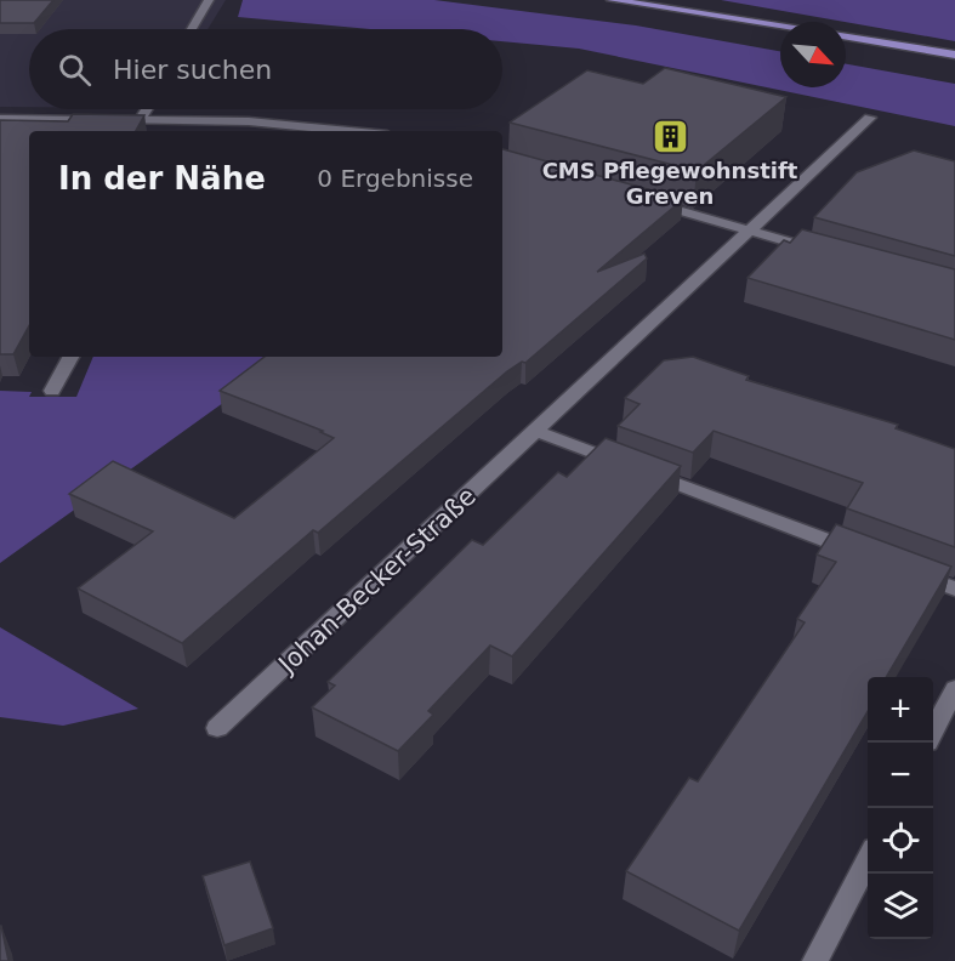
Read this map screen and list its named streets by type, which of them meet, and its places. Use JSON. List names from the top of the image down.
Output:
{
  "streets": {
    "street": ["Johan-Becker-Straße"]
  },
  "places": {
    "building": ["CMS Pflegewohnstift Greven"]
  },
  "north": "bottom right",
  "page": {
    "search": "Hier suchen",
    "heading": ["In der Nähe", "0 Ergebnisse"],
    "map_buttons": ["+", "−"]
  }
}
